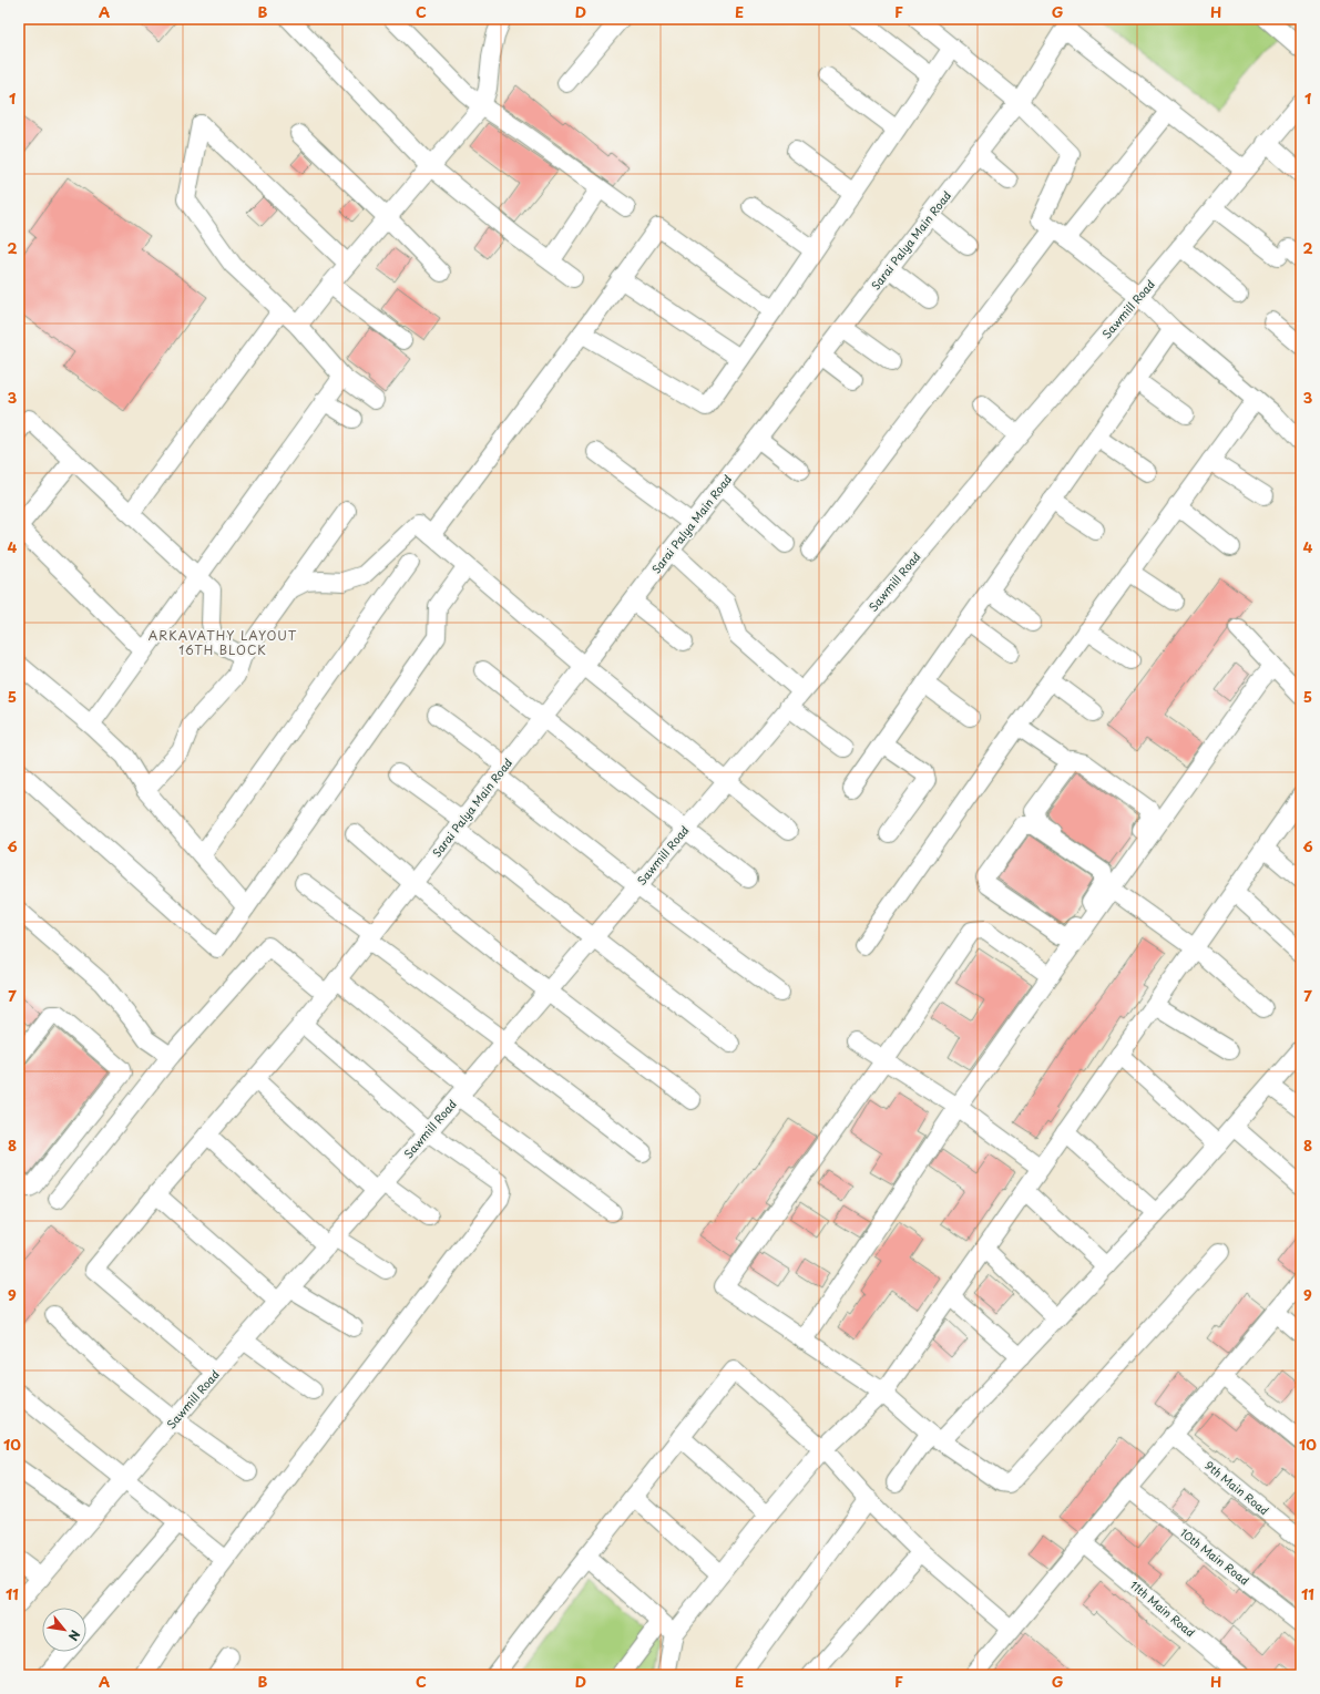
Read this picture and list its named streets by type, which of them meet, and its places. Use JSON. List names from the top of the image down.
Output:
{
  "streets": {
    "street": [
      "Sarai Palya Main Road",
      "Sawmill Road",
      "9th Main Road",
      "10th Main Road",
      "11th Main Road"
    ]
  },
  "crossings": [
    ["Sarai Palya Main Road", "Sawmill Road"]
  ],
  "districts": ["ARKAVATHY LAYOUT 16TH BLOCK"],
  "north": "bottom right",
  "grid": {
    "columns": [
      "A",
      "B",
      "C",
      "D",
      "E",
      "F",
      "G",
      "H"
    ],
    "rows": [
      "1",
      "2",
      "3",
      "4",
      "5",
      "6",
      "7",
      "8",
      "9",
      "10",
      "11"
    ]
  }
}
